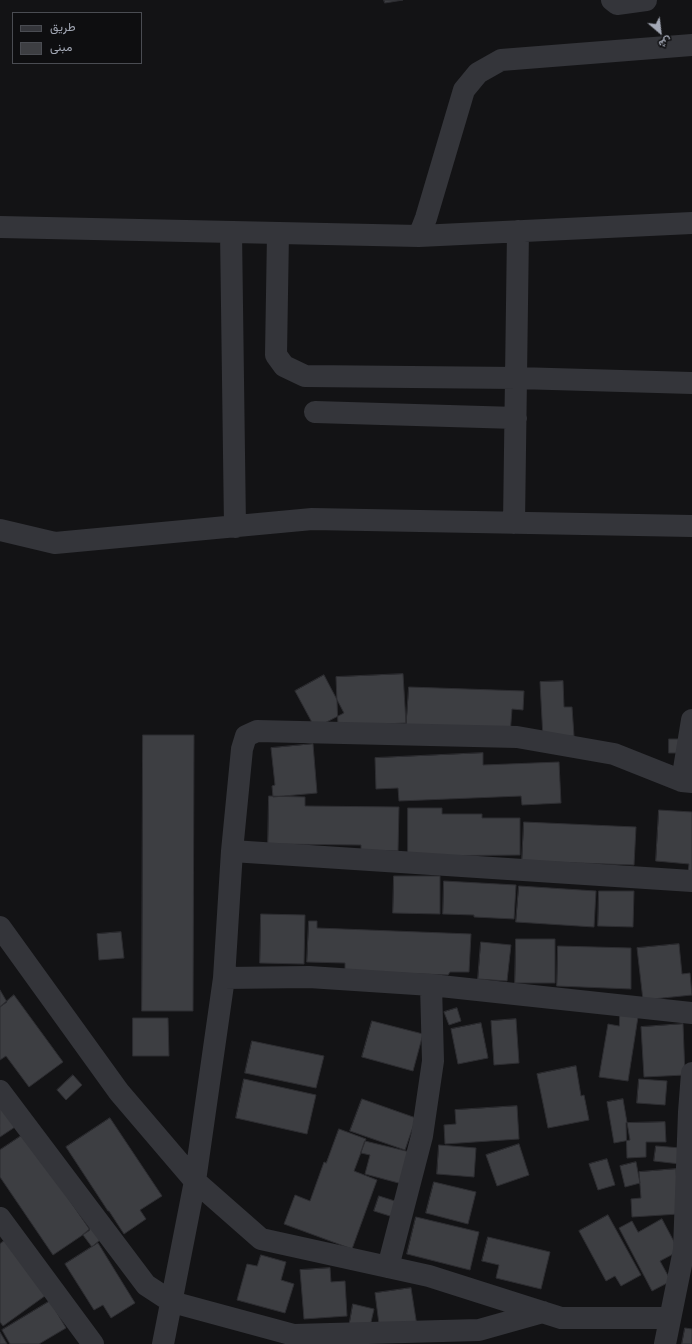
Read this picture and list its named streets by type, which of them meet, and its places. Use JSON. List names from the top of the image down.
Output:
{
  "legend": ["طريق", "مبنى"],
  "north": "bottom right"
}
